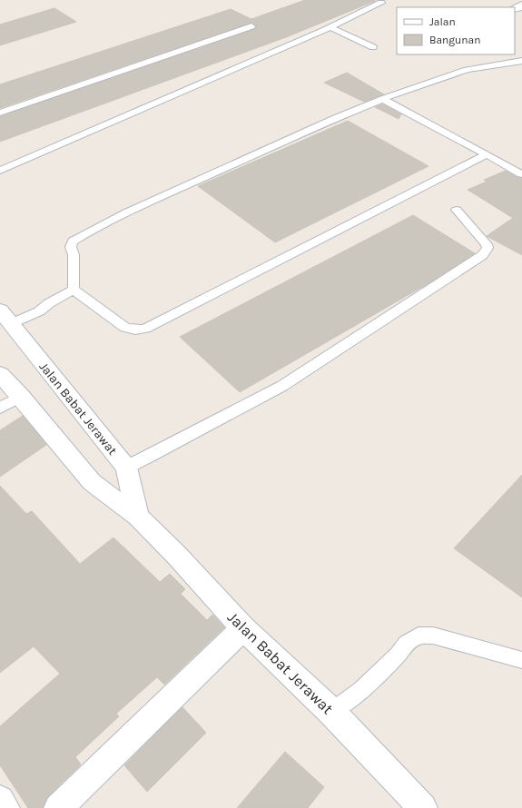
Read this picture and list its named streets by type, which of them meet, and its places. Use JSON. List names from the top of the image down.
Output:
{
  "streets": {
    "main road": ["Jalan Babat Jerawat"]
  },
  "legend": ["Jalan", "Bangunan"]
}
